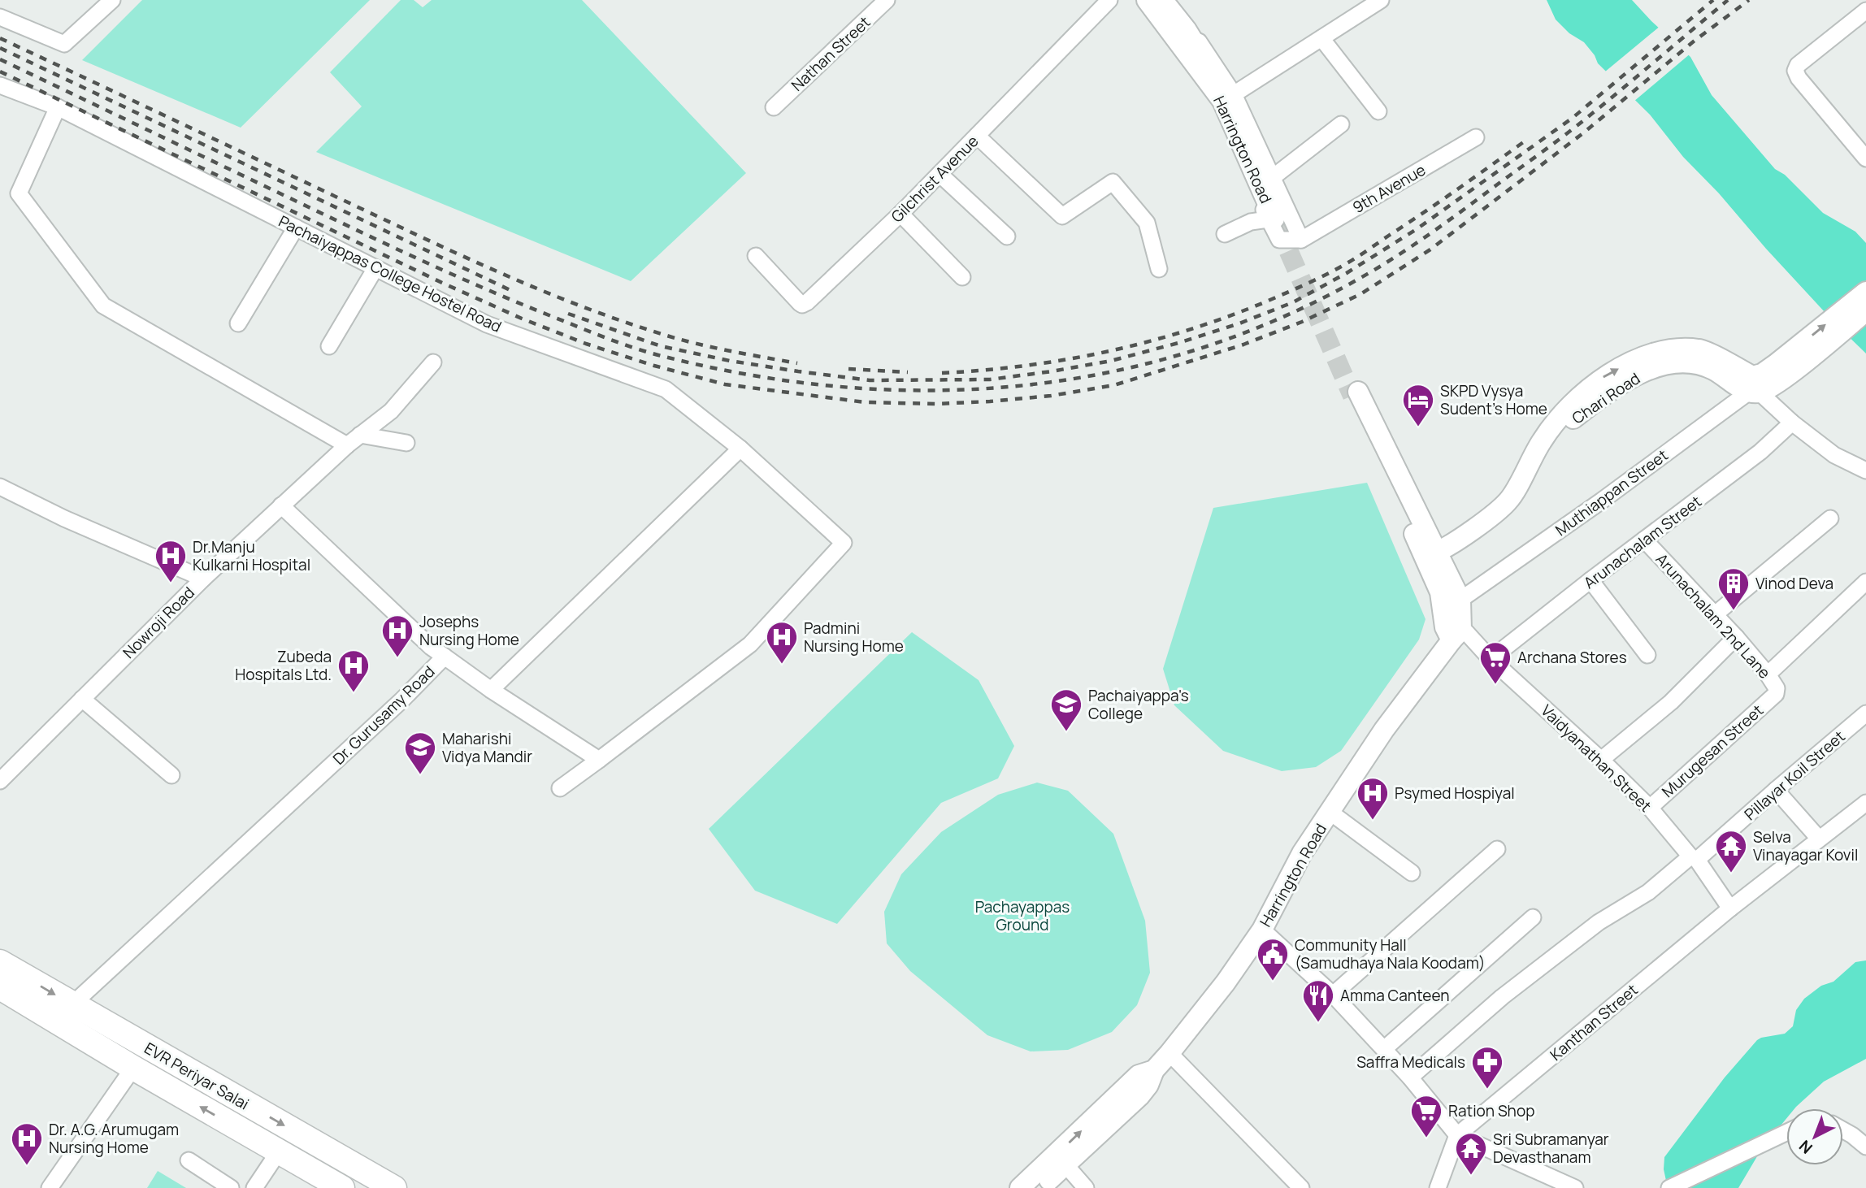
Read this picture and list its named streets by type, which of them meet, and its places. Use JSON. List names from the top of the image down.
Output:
{
  "streets": {
    "main road": ["EVR Periyar Salai"],
    "street": [
      "Nathan Street",
      "Harrington Road",
      "Gilchrist Avenue",
      "9th Avenue",
      "Pachaiyappas College Hostel Road",
      "Chari Road",
      "Muthiappan Street",
      "Arunachalam Street",
      "Arunachalam 2nd Lane",
      "Nowroji Road",
      "Dr. Gurusamy Road",
      "Murugesan Street",
      "Vaidyanathan Street",
      "Pillayar Koil Street",
      "Kanthan Street"
    ]
  },
  "crossings": [
    ["Harrington Road", "Vaidyanathan Street"],
    ["Pachaiyappas College Hostel Road", "Dr. Gurusamy Road"],
    ["Chari Road", "Muthiappan Street"],
    ["Arunachalam Street", "Arunachalam 2nd Lane"],
    ["Arunachalam Street", "Vaidyanathan Street"],
    ["Arunachalam 2nd Lane", "Murugesan Street"],
    ["Dr. Gurusamy Road", "EVR Periyar Salai"],
    ["Murugesan Street", "Vaidyanathan Street"],
    ["Vaidyanathan Street", "Pillayar Koil Street"],
    ["Vaidyanathan Street", "Kanthan Street"]
  ],
  "parks": ["Pachayappas Ground"],
  "places": {
    "hotel": ["SKPD Vysya Sudent's Home"],
    "hospital": [
      "Dr.Manju Kulkarni Hospital",
      "Josephs Nursing Home",
      "Padmini Nursing Home",
      "Zubeda Hospitals Ltd.",
      "Psymed Hospiyal",
      "Dr. A.G. Arumugam Nursing Home"
    ],
    "building": ["Vinod Deva"],
    "supermarket": ["Archana Stores", "Ration Shop"],
    "school or university": ["Pachaiyappa's College", "Maharishi Vidya Mandir"],
    "temple": ["Selva Vinayagar Kovil", "Sri Subramanyar Devasthanam"],
    "public building": ["Community Hall (Samudhaya Nala Koodam)"],
    "restaurant": ["Amma Canteen"],
    "pharmacy": ["Saffra Medicals"]
  },
  "north": "bottom left"
}
